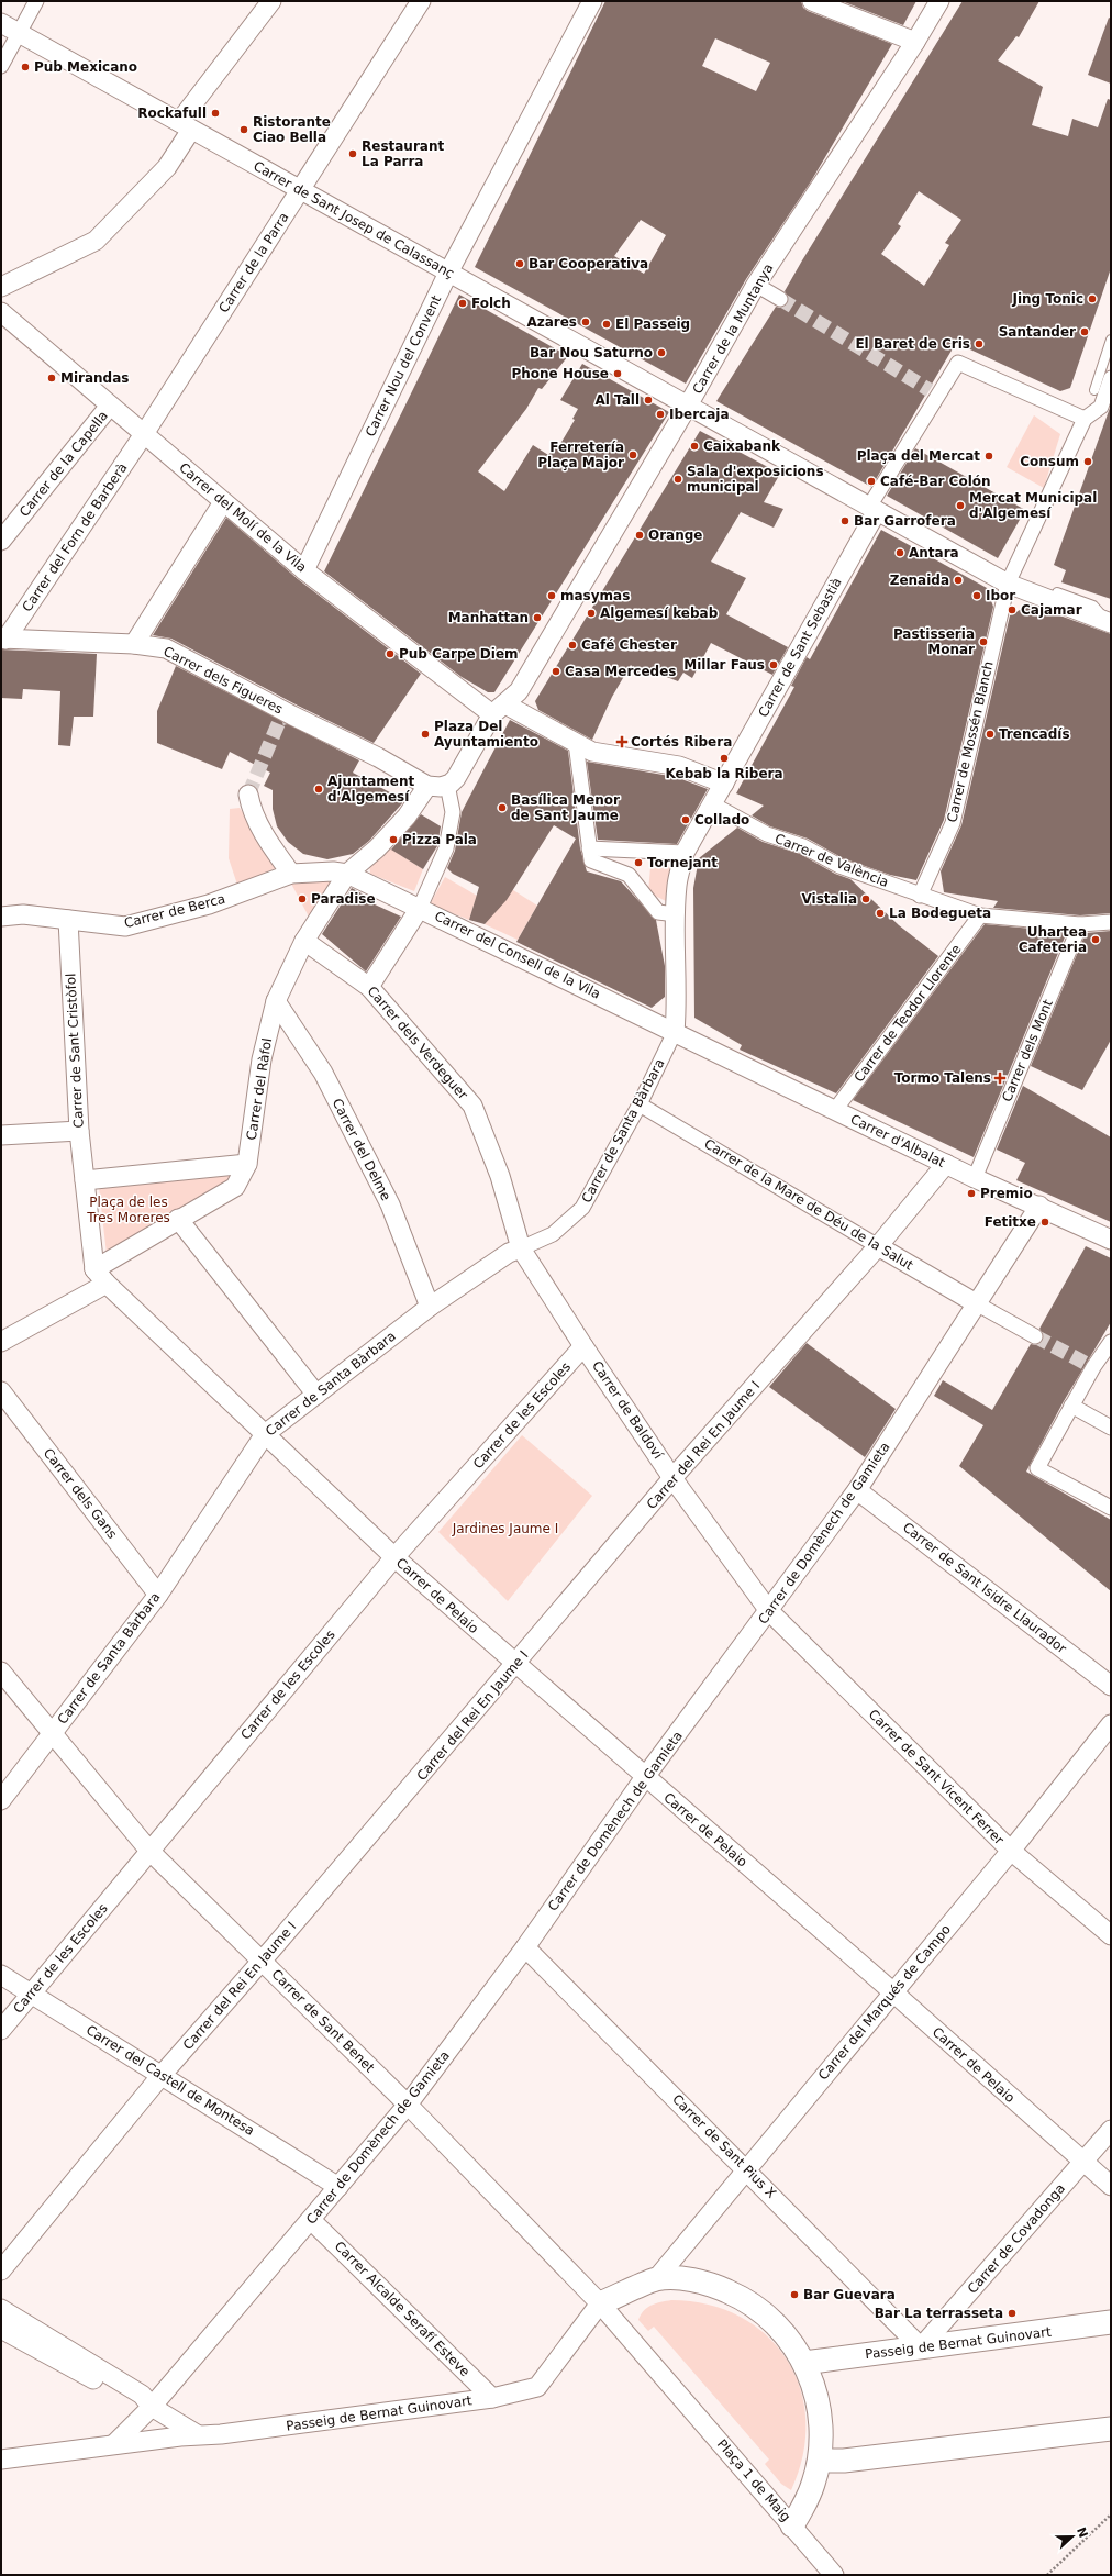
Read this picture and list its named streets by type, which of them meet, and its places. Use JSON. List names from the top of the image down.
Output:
{
  "streets": {
    "street": [
      "Carrer de Sant Josep de Calassanç",
      "Carrer de la Parra",
      "Carrer de la Muntanya",
      "Carrer Nou del Convent",
      "Carrer de la Capella",
      "Carrer del Molí de la Vila",
      "Carrer del Forn de Barberà",
      "Carrer de Sant Sebastià",
      "Carrer dels Figueres",
      "Carrer de Mossén Blanch",
      "Carrer de València",
      "Carrer de Berca",
      "Carrer del Consell de la Vila",
      "Carrer de Teodor Llorente",
      "Carrer dels Verdeguer",
      "Carrer de Sant Cristòfol",
      "Carrer dels Mont",
      "Carrer del Ràfol",
      "Carrer de Santa Bàrbara",
      "Carrer d'Albalat",
      "Carrer del Delme",
      "Carrer de la Mare de Déu de la Salut",
      "Carrer de Baldoví",
      "Carrer de les Escoles",
      "Carrer del Rei En Jaume I",
      "Carrer dels Gans",
      "Carrer de Domènech de Gamieta",
      "Carrer de Sant Isidre Llaurador",
      "Carrer de Pelaio",
      "Carrer de Sant Vicent Ferrer",
      "Carrer del Marqués de Campo",
      "Carrer de Sant Benet",
      "Carrer del Castell de Montesa",
      "Carrer de Sant Pius X",
      "Carrer de Covadonga",
      "Carrer Alcalde Serafí Esteve",
      "Passeig de Bernat Guinovart",
      "Plaça 1 de Maig"
    ]
  },
  "crossings": [
    ["Carrer de Sant Josep de Calassanç", "Carrer de la Parra"],
    ["Carrer de Sant Josep de Calassanç", "Carrer de la Muntanya"],
    ["Carrer de Sant Josep de Calassanç", "Carrer Nou del Convent"],
    ["Carrer de Sant Josep de Calassanç", "Carrer de Sant Sebastià"],
    ["Carrer de la Parra", "Carrer del Molí de la Vila"],
    ["Carrer de la Parra", "Carrer del Forn de Barberà"],
    ["Carrer de la Muntanya", "Carrer del Molí de la Vila"],
    ["Carrer Nou del Convent", "Carrer del Molí de la Vila"],
    ["Carrer de la Capella", "Carrer del Molí de la Vila"],
    ["Carrer del Molí de la Vila", "Carrer del Forn de Barberà"],
    ["Carrer del Forn de Barberà", "Carrer dels Figueres"],
    ["Carrer de Sant Sebastià", "Carrer de València"],
    ["Carrer de Sant Sebastià", "Carrer del Consell de la Vila"],
    ["Carrer de Sant Sebastià", "Carrer de Santa Bàrbara"],
    ["Carrer de Sant Sebastià", "Carrer d'Albalat"],
    ["Carrer dels Figueres", "Carrer del Ràfol"],
    ["Carrer de Mossén Blanch", "Carrer de València"],
    ["Carrer de València", "Carrer de Teodor Llorente"],
    ["Carrer de València", "Carrer dels Mont"],
    ["Carrer de Berca", "Carrer del Consell de la Vila"],
    ["Carrer de Berca", "Carrer de Sant Cristòfol"],
    ["Carrer de Berca", "Carrer del Ràfol"],
    ["Carrer del Consell de la Vila", "Carrer del Ràfol"],
    ["Carrer del Consell de la Vila", "Carrer de Santa Bàrbara"],
    ["Carrer del Consell de la Vila", "Carrer d'Albalat"],
    ["Carrer de Teodor Llorente", "Carrer d'Albalat"],
    ["Carrer dels Verdeguer", "Carrer del Ràfol"],
    ["Carrer dels Verdeguer", "Carrer de Santa Bàrbara"],
    ["Carrer dels Verdeguer", "Carrer de Baldoví"],
    ["Carrer dels Mont", "Carrer d'Albalat"],
    ["Carrer del Ràfol", "Carrer del Delme"],
    ["Carrer de Santa Bàrbara", "Carrer d'Albalat"],
    ["Carrer de Santa Bàrbara", "Carrer del Delme"],
    ["Carrer de Santa Bàrbara", "Carrer de la Mare de Déu de la Salut"],
    ["Carrer de Santa Bàrbara", "Carrer de Baldoví"],
    ["Carrer de Santa Bàrbara", "Carrer dels Gans"],
    ["Carrer de Santa Bàrbara", "Carrer de Pelaio"],
    ["Carrer de Santa Bàrbara", "Carrer de Sant Benet"],
    ["Carrer d'Albalat", "Carrer del Rei En Jaume I"],
    ["Carrer d'Albalat", "Carrer de Domènech de Gamieta"],
    ["Carrer de la Mare de Déu de la Salut", "Carrer del Rei En Jaume I"],
    ["Carrer de la Mare de Déu de la Salut", "Carrer de Domènech de Gamieta"],
    ["Carrer de Baldoví", "Carrer de les Escoles"],
    ["Carrer de Baldoví", "Carrer del Rei En Jaume I"],
    ["Carrer de Baldoví", "Carrer de Domènech de Gamieta"],
    ["Carrer de Baldoví", "Carrer de Sant Vicent Ferrer"],
    ["Carrer de les Escoles", "Carrer de Pelaio"],
    ["Carrer de les Escoles", "Carrer de Sant Benet"],
    ["Carrer de les Escoles", "Carrer del Castell de Montesa"],
    ["Carrer del Rei En Jaume I", "Carrer de Pelaio"],
    ["Carrer del Rei En Jaume I", "Carrer de Sant Benet"],
    ["Carrer del Rei En Jaume I", "Carrer del Castell de Montesa"],
    ["Carrer de Domènech de Gamieta", "Carrer de Sant Isidre Llaurador"],
    ["Carrer de Domènech de Gamieta", "Carrer de Pelaio"],
    ["Carrer de Domènech de Gamieta", "Carrer de Sant Vicent Ferrer"],
    ["Carrer de Domènech de Gamieta", "Carrer de Sant Benet"],
    ["Carrer de Domènech de Gamieta", "Carrer del Castell de Montesa"],
    ["Carrer de Domènech de Gamieta", "Carrer de Sant Pius X"],
    ["Carrer de Domènech de Gamieta", "Carrer Alcalde Serafí Esteve"],
    ["Carrer de Pelaio", "Carrer del Marqués de Campo"],
    ["Carrer de Pelaio", "Carrer de Covadonga"],
    ["Carrer de Sant Vicent Ferrer", "Carrer del Marqués de Campo"],
    ["Carrer del Marqués de Campo", "Carrer de Sant Pius X"],
    ["Carrer del Marqués de Campo", "Plaça 1 de Maig"],
    ["Carrer de Sant Benet", "Passeig de Bernat Guinovart"],
    ["Carrer de Sant Benet", "Plaça 1 de Maig"],
    ["Carrer de Sant Pius X", "Carrer de Covadonga"],
    ["Carrer de Sant Pius X", "Passeig de Bernat Guinovart"],
    ["Carrer de Covadonga", "Passeig de Bernat Guinovart"],
    ["Carrer Alcalde Serafí Esteve", "Passeig de Bernat Guinovart"],
    ["Passeig de Bernat Guinovart", "Plaça 1 de Maig"]
  ],
  "parks": ["Plaça de les Tres Moreres", "Jardines Jaume I"],
  "places": {
    "other": [
      "Pub Mexicano",
      "Rockafull",
      "Ristorante Ciao Bella",
      "Restaurant La Parra",
      "Bar Cooperativa",
      "Jing Tonic",
      "Folch",
      "Azares",
      "El Passeig",
      "Santander",
      "El Baret de Cris",
      "Bar Nou Saturno",
      "Phone House",
      "Mirandas",
      "Al Tall",
      "Ibercaja",
      "Caixabank",
      "Ferretería Plaça Major",
      "Plaça del Mercat",
      "Consum",
      "Sala d'exposicions municipal",
      "Café-Bar Colón",
      "Mercat Municipal d'Algemesí",
      "Bar Garrofera",
      "Orange",
      "Antara",
      "Zenaida",
      "masymas",
      "Ibor",
      "Cajamar",
      "Algemesí kebab",
      "Manhattan",
      "Pastisseria Monar",
      "Café Chester",
      "Pub Carpe Diem",
      "Millar Faus",
      "Casa Mercedes",
      "Plaza Del Ayuntamiento",
      "Trencadís",
      "Kebab la Ribera",
      "Ajuntament d'Algemesí",
      "Basílica Menor de Sant Jaume",
      "Collado",
      "Pizza Pala",
      "Tornejant",
      "Paradise",
      "Vistalia",
      "La Bodegueta",
      "Uhartea Cafeteria",
      "Premio",
      "Fetitxe",
      "Bar Guevara",
      "Bar La terrasseta"
    ],
    "health": ["Cortés Ribera", "Tormo Talens"]
  },
  "north": "right"
}
